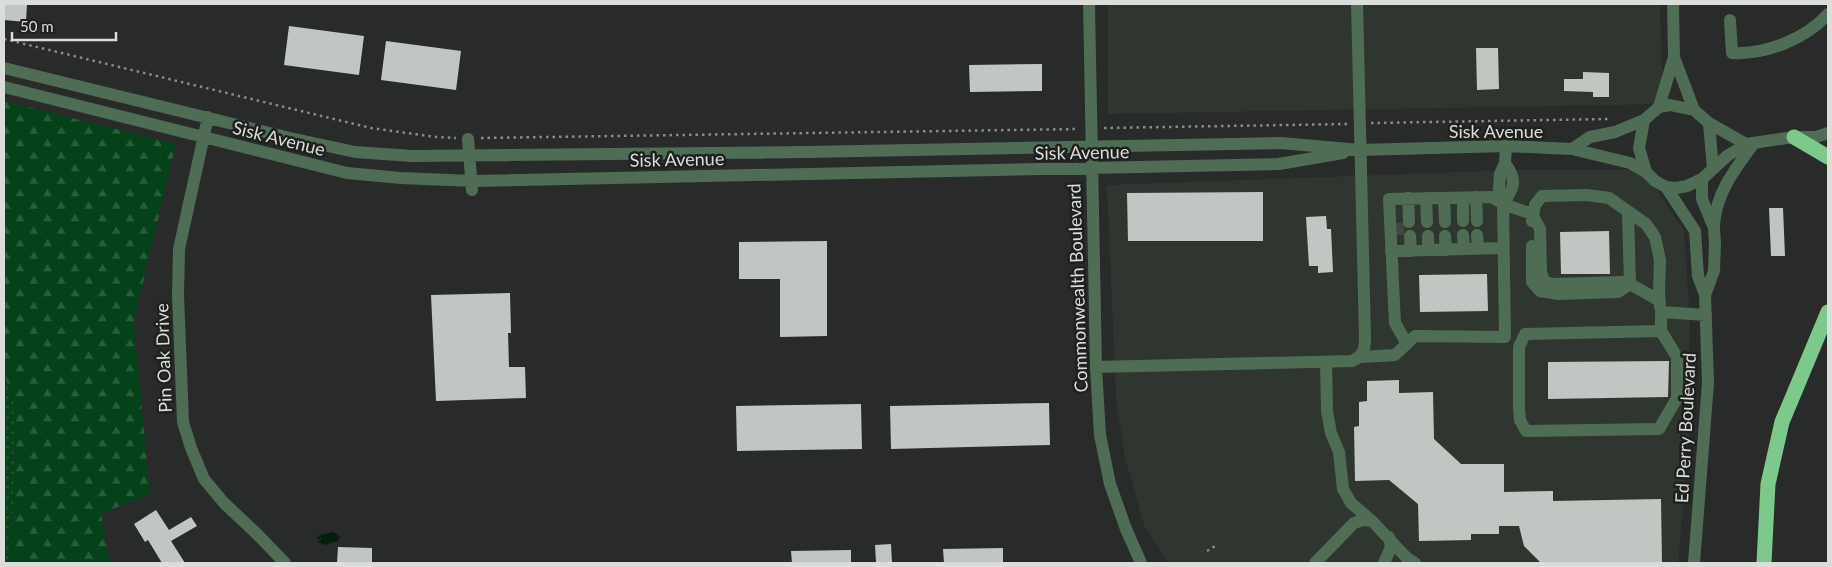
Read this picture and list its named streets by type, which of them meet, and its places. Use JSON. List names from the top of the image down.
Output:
{
  "streets": {
    "street": [
      "Sisk Avenue",
      "Commonwealth Boulevard",
      "Pin Oak Drive",
      "Ed Perry Boulevard"
    ]
  },
  "crossings": [
    ["Sisk Avenue", "Commonwealth Boulevard"],
    ["Sisk Avenue", "Pin Oak Drive"],
    ["Sisk Avenue", "Ed Perry Boulevard"]
  ],
  "scale_bar": "50 m"
}
